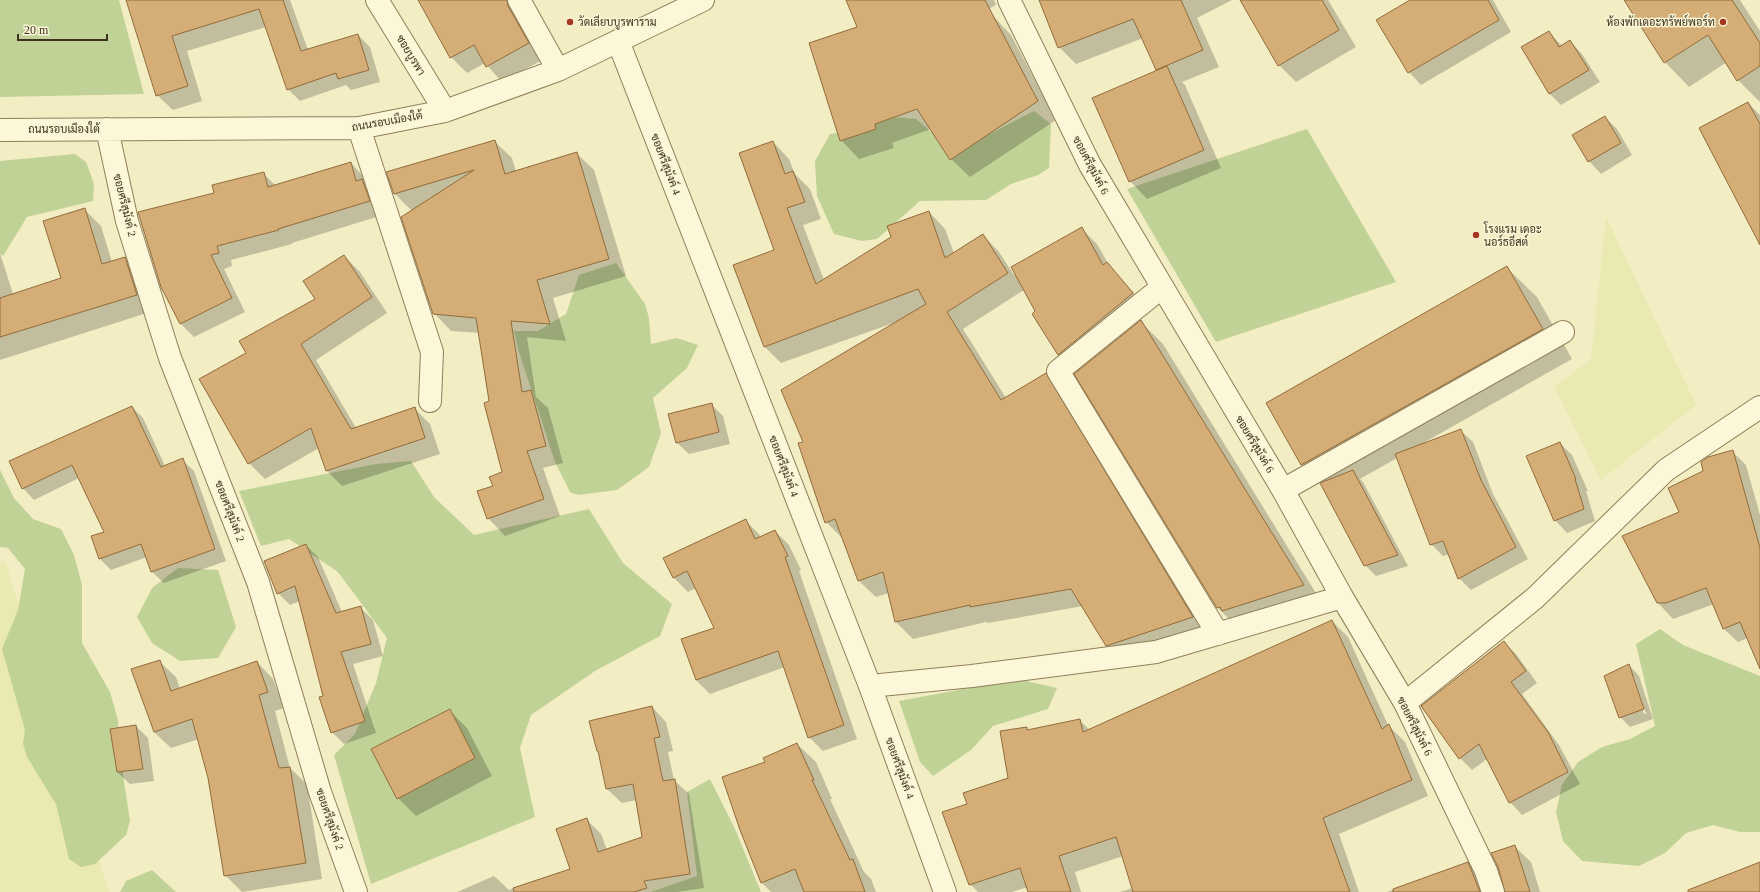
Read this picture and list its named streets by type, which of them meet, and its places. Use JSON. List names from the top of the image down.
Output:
{
  "streets": {
    "street": [
      "ซอยบูรพา",
      "ถนนรอบเมืองใต้",
      "ซอยศรีสุมังค์ 4",
      "ซอยศรีสุมังค์ 6",
      "ซอยศรีสุมังค์ 2"
    ]
  },
  "crossings": [
    ["ซอยบูรพา", "ถนนรอบเมืองใต้"],
    ["ถนนรอบเมืองใต้", "ซอยศรีสุมังค์ 4"],
    ["ถนนรอบเมืองใต้", "ซอยศรีสุมังค์ 2"]
  ],
  "places": ["วัดเลียบบูรพาราม", "ห้องพักเดอะทรัพย์พอร์ท", "โรงแรม เดอะ นอร์ธอีสต์"],
  "scale_bar": "20 m"
}
